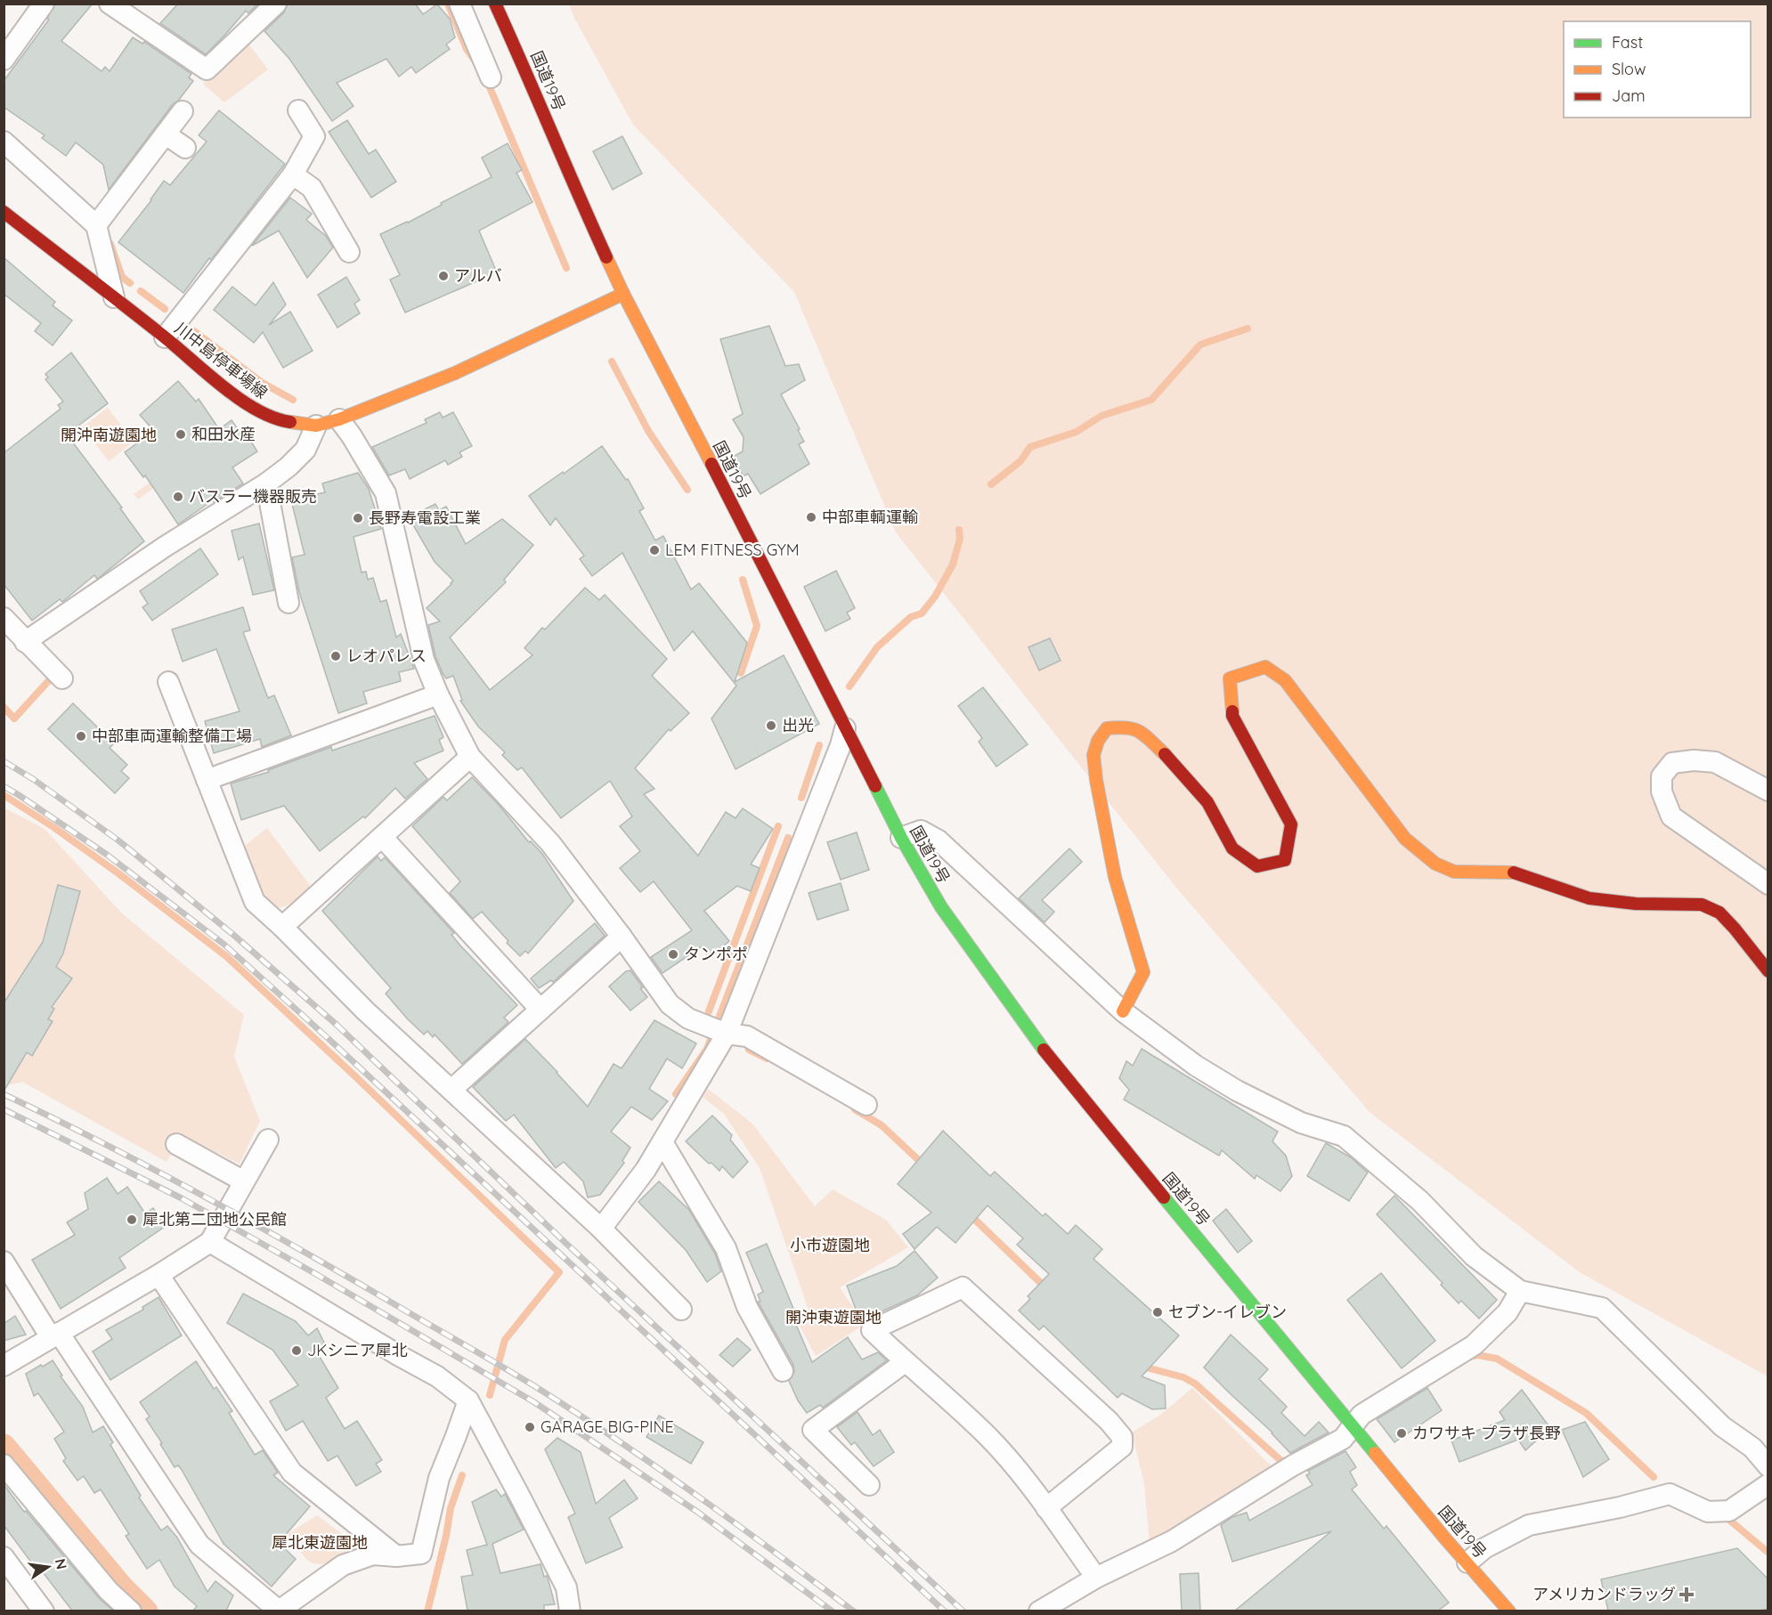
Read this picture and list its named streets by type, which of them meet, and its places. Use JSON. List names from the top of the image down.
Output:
{
  "streets": {
    "main road": ["国道19号", "川中島停車場線"]
  },
  "crossings": [
    ["国道19号", "川中島停車場線"]
  ],
  "parks": [
    "開沖南遊園地",
    "小市遊園地",
    "開沖東遊園地",
    "犀北東遊園地"
  ],
  "places": {
    "other": [
      "アルバ",
      "和田水産",
      "バスラー機器販売",
      "中部車輌運輸",
      "長野寿電設工業",
      "LEM FITNESS GYM",
      "レオパレス",
      "出光",
      "中部車両運輸整備工場",
      "タンポポ",
      "犀北第二団地公民館",
      "セブン-イレブン",
      "JKシニア犀北",
      "GARAGE BIG-PINE",
      "カワサキ プラザ長野"
    ],
    "health": ["アメリカンドラッグ"]
  },
  "legend": ["Fast", "Slow", "Jam"],
  "north": "right"
}
